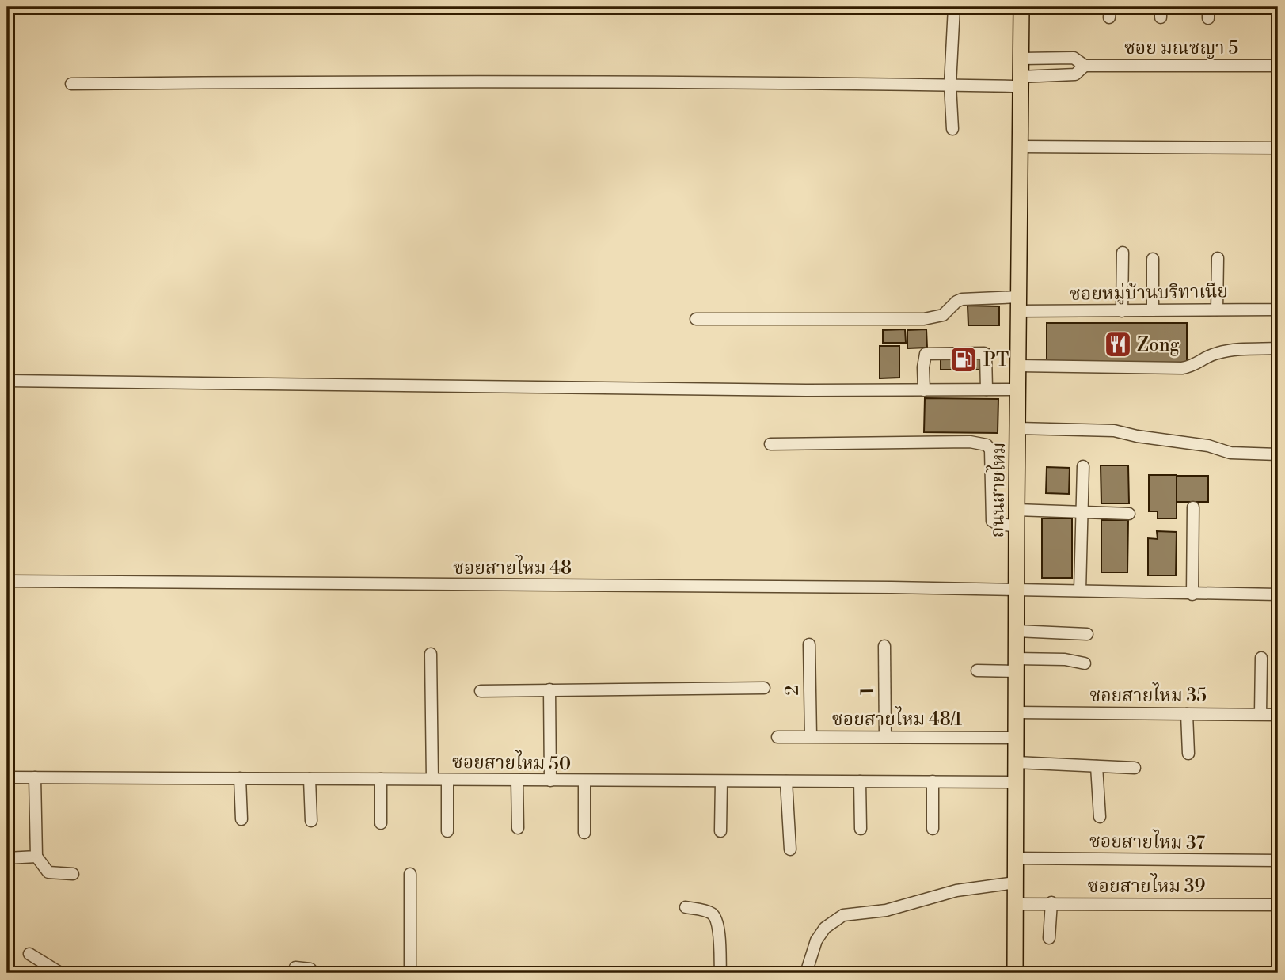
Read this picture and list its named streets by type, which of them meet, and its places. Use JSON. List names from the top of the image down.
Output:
{
  "streets": {
    "main road": ["ถนนสายไหม"],
    "street": [
      "ซอย มณชญา 5",
      "ซอยหมู่บ้านบริทาเนีย",
      "ซอยสายไหม 48",
      "2",
      "1",
      "ซอยสายไหม 35",
      "ซอยสายไหม 48/1",
      "ซอยสายไหม 50",
      "ซอยสายไหม 37",
      "ซอยสายไหม 39"
    ]
  },
  "crossings": [
    ["ซอยหมู่บ้านบริทาเนีย", "ถนนสายไหม"],
    ["ถนนสายไหม", "ซอยสายไหม 48"],
    ["ถนนสายไหม", "ซอยสายไหม 35"],
    ["ถนนสายไหม", "ซอยสายไหม 48/1"],
    ["ถนนสายไหม", "ซอยสายไหม 50"],
    ["ถนนสายไหม", "ซอยสายไหม 37"],
    ["ถนนสายไหม", "ซอยสายไหม 39"],
    ["2", "ซอยสายไหม 48/1"],
    ["1", "ซอยสายไหม 48/1"]
  ],
  "places": {
    "restaurant": ["Zong"],
    "fuel station": ["PT"]
  }
}
